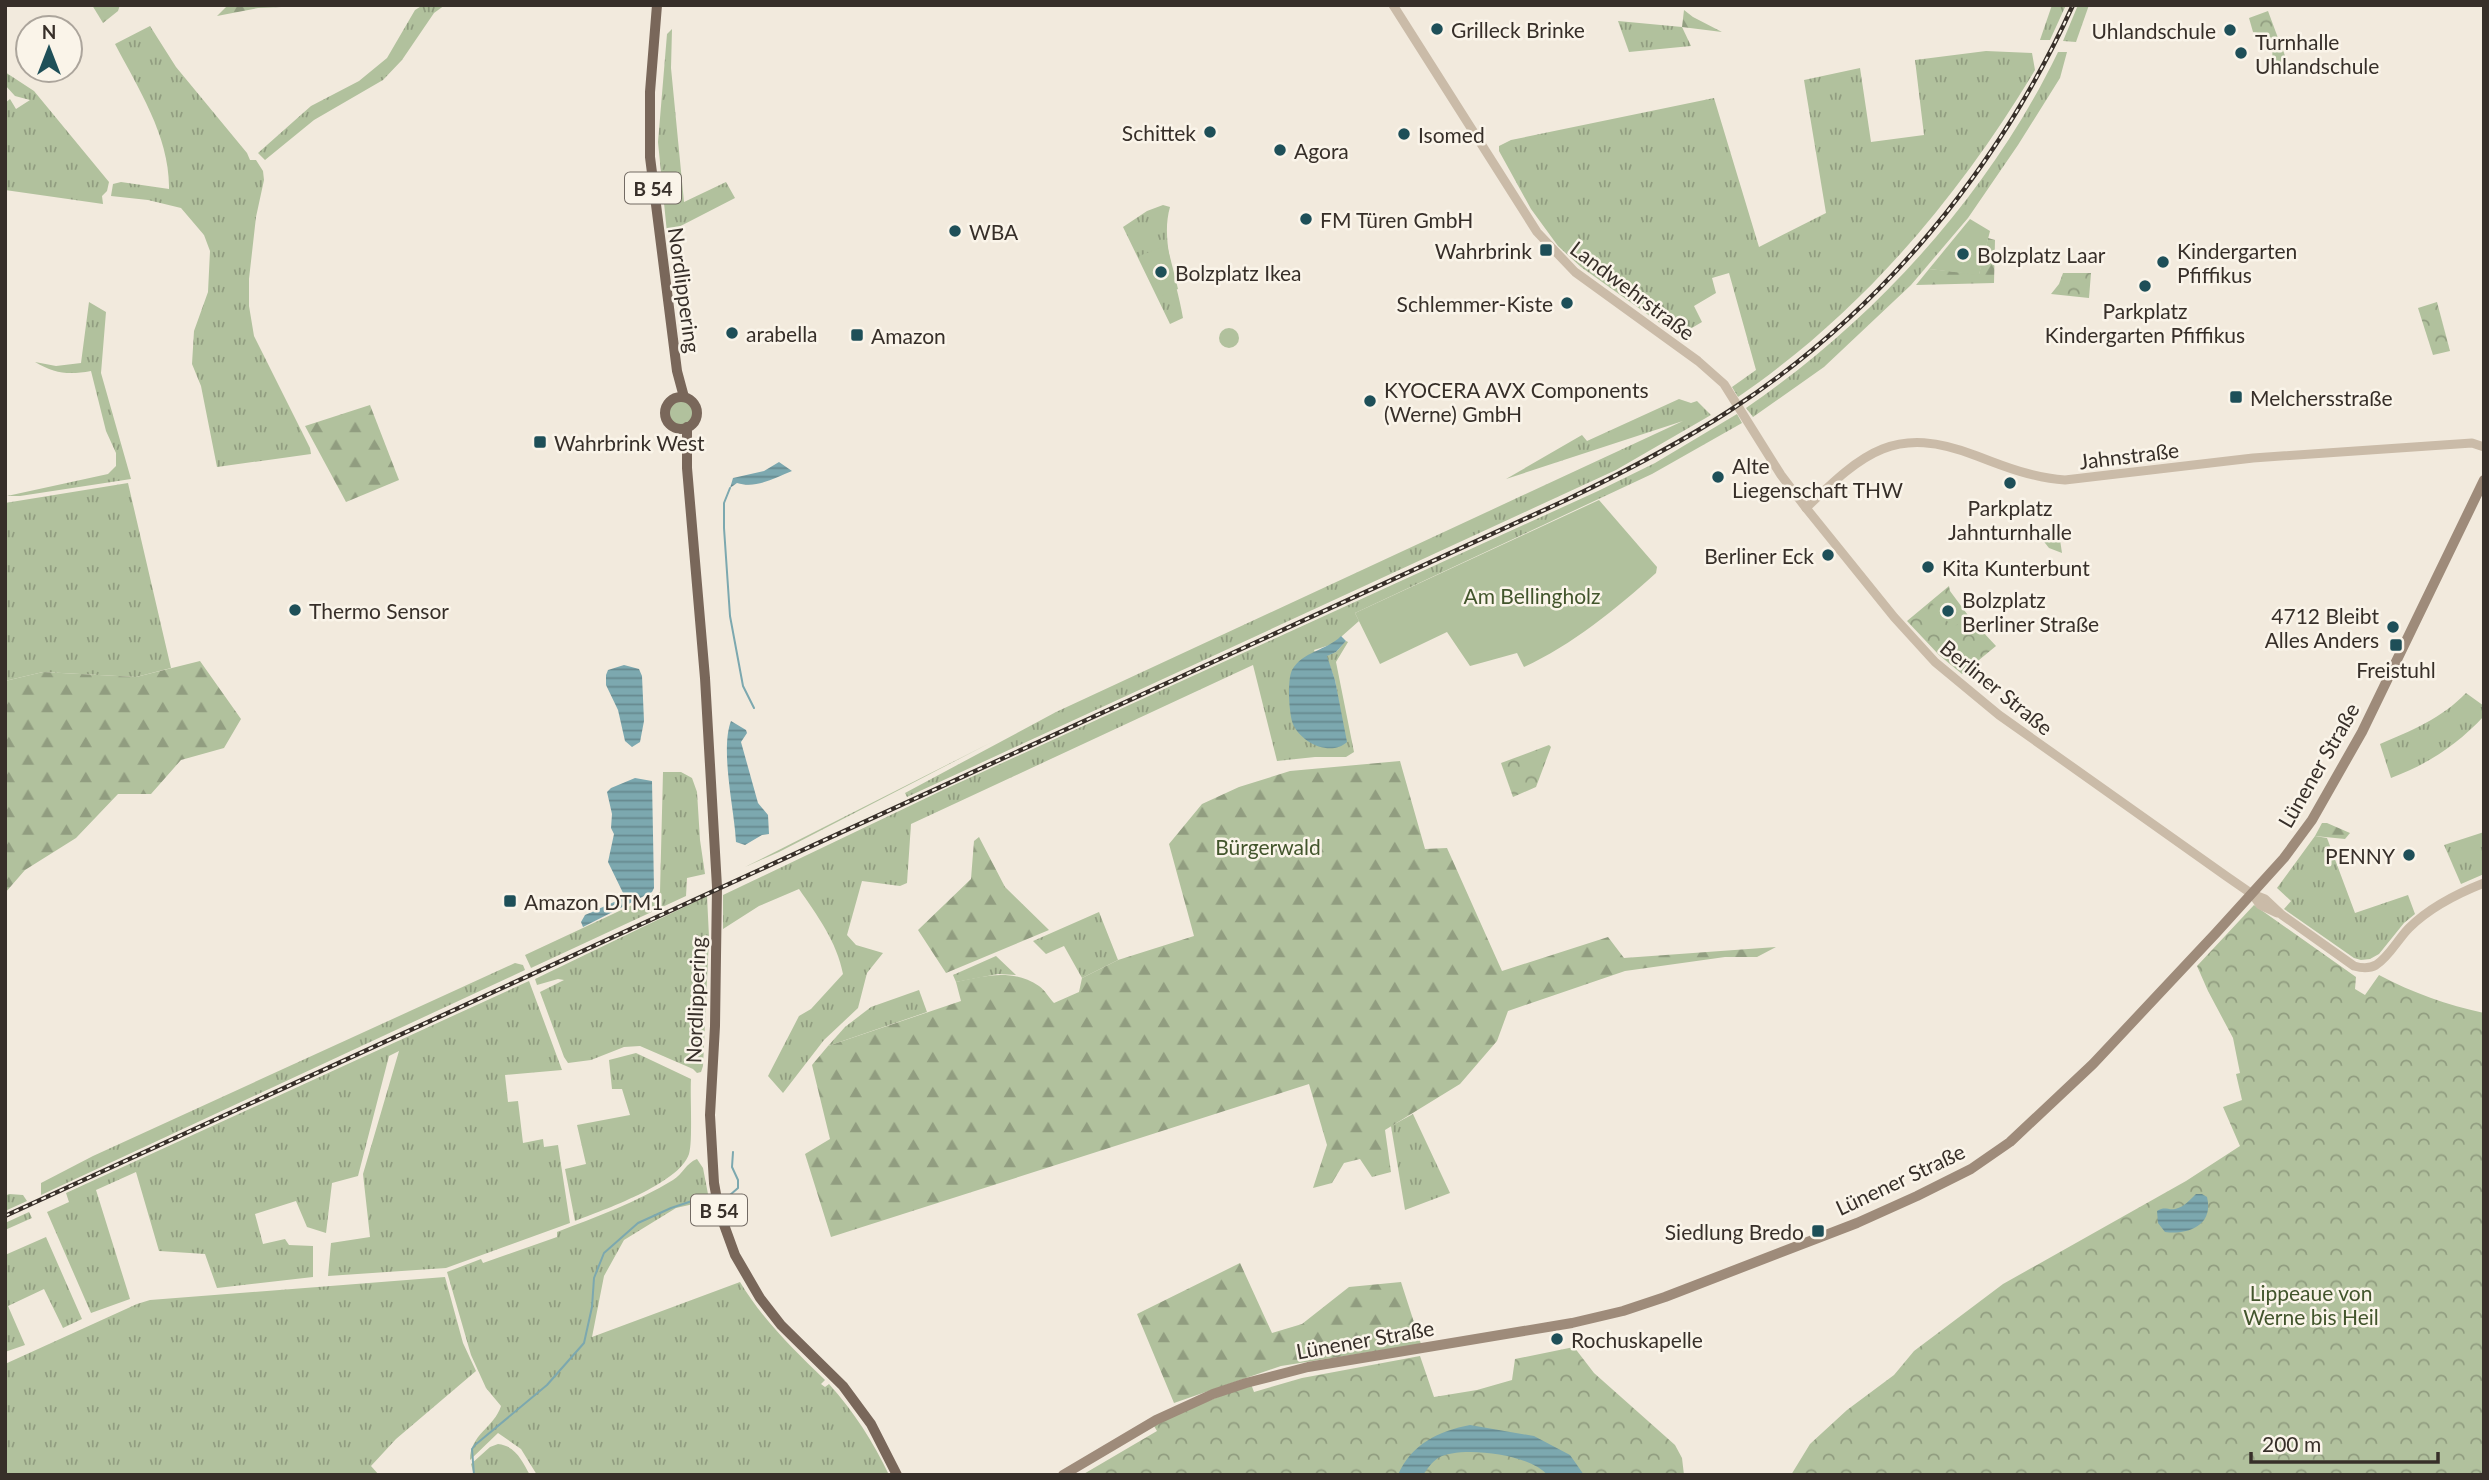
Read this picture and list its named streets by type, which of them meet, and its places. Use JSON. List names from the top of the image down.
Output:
{
  "streets": {
    "main road": ["B 54", "Nordlippering", "Lünener Straße"],
    "street": ["Landwehrstraße", "Jahnstraße", "Berliner Straße"]
  },
  "crossings": [
    ["Landwehrstraße", "Berliner Straße"],
    ["Jahnstraße", "Berliner Straße"],
    ["Berliner Straße", "Lünener Straße"]
  ],
  "parks": ["Am Bellingholz", "Bürgerwald", "Lippeaue von Werne bis Heil"],
  "places": {
    "other": [
      "Grilleck Brinke",
      "Uhlandschule",
      "Turnhalle Uhlandschule",
      "Schittek",
      "Isomed",
      "Agora",
      "FM Türen GmbH",
      "WBA",
      "Bolzplatz Laar",
      "Kindergarten Pfiffikus",
      "Bolzplatz Ikea",
      "Parkplatz Kindergarten Pfiffikus",
      "Schlemmer-Kiste",
      "arabella",
      "KYOCERA AVX Components (Werne) GmbH",
      "Alte Liegenschaft THW",
      "Parkplatz Jahnturnhalle",
      "Berliner Eck",
      "Kita Kunterbunt",
      "Thermo Sensor",
      "Bolzplatz Berliner Straße",
      "4712 Bleibt Alles Anders",
      "PENNY",
      "Rochuskapelle"
    ],
    "transit": [
      "Wahrbrink",
      "Amazon",
      "Melchersstraße",
      "Wahrbrink West",
      "Freistuhl",
      "Amazon DTM1",
      "Siedlung Bredo"
    ]
  },
  "scale_bar": "200 m",
  "north": "top"
}
